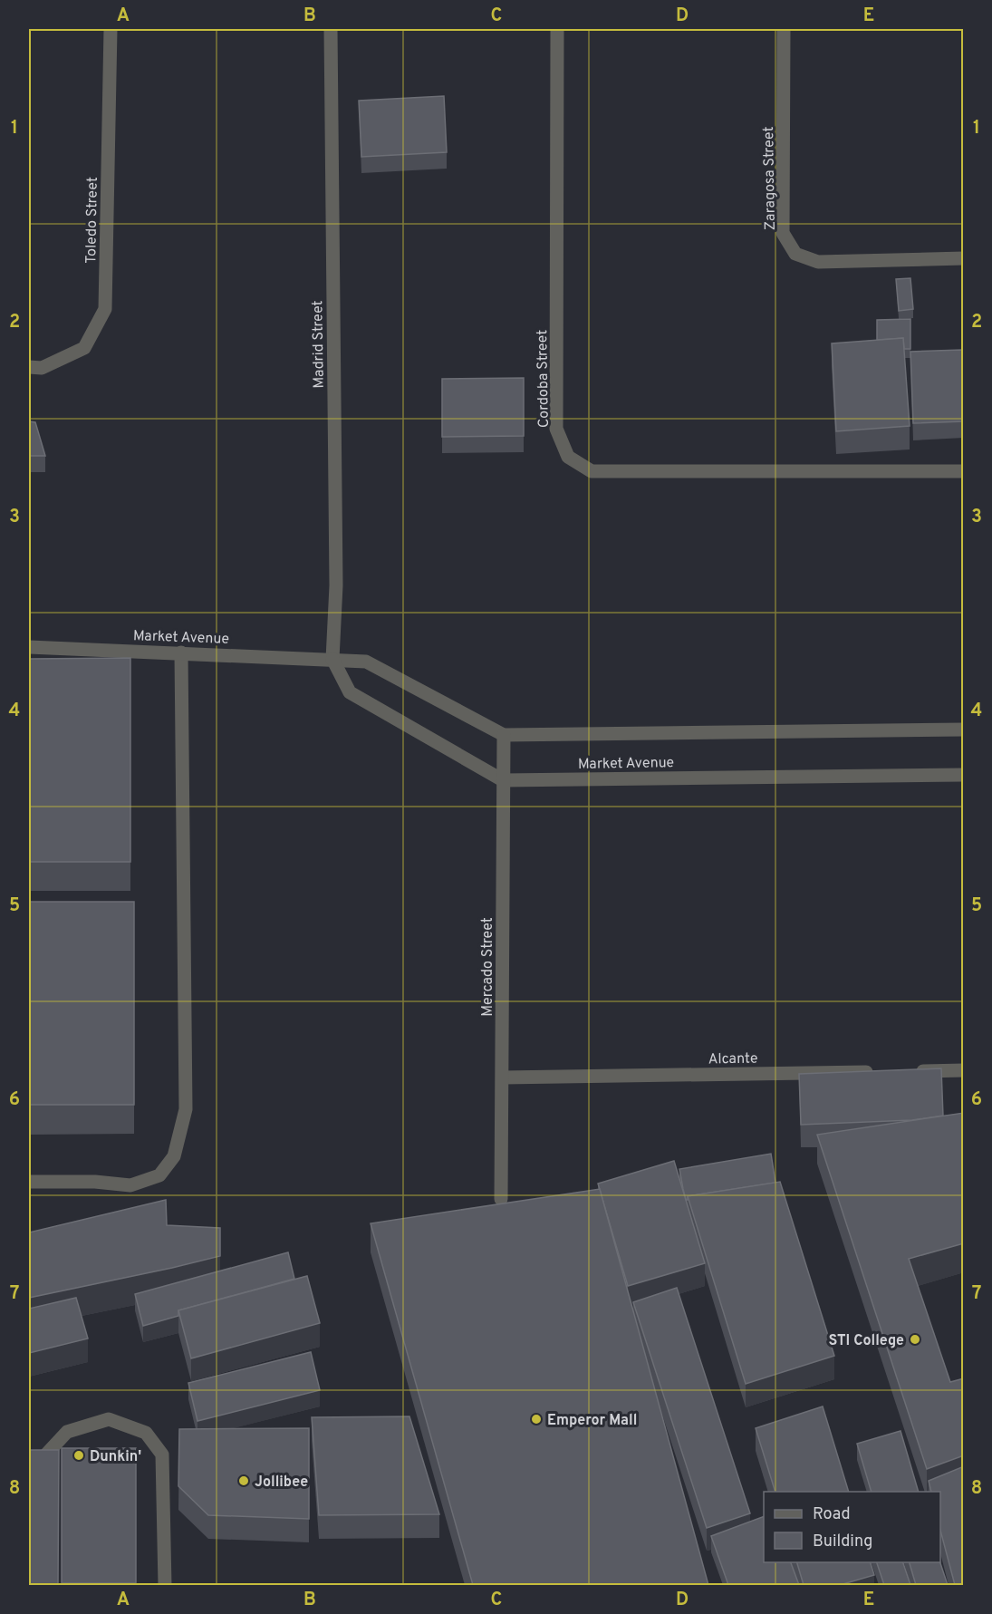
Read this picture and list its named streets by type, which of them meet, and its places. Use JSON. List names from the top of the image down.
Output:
{
  "streets": {
    "street": [
      "Zaragosa Street",
      "Toledo Street",
      "Madrid Street",
      "Cordoba Street",
      "Market Avenue",
      "Mercado Street",
      "Alcante"
    ]
  },
  "crossings": [
    ["Madrid Street", "Market Avenue"],
    ["Market Avenue", "Mercado Street"],
    ["Mercado Street", "Alcante"]
  ],
  "places": [
    "STI College",
    "Emperor Mall",
    "Dunkin'",
    "Jollibee"
  ],
  "legend": ["Road", "Building"],
  "grid": {
    "columns": [
      "A",
      "B",
      "C",
      "D",
      "E"
    ],
    "rows": [
      "1",
      "2",
      "3",
      "4",
      "5",
      "6",
      "7",
      "8"
    ]
  }
}
